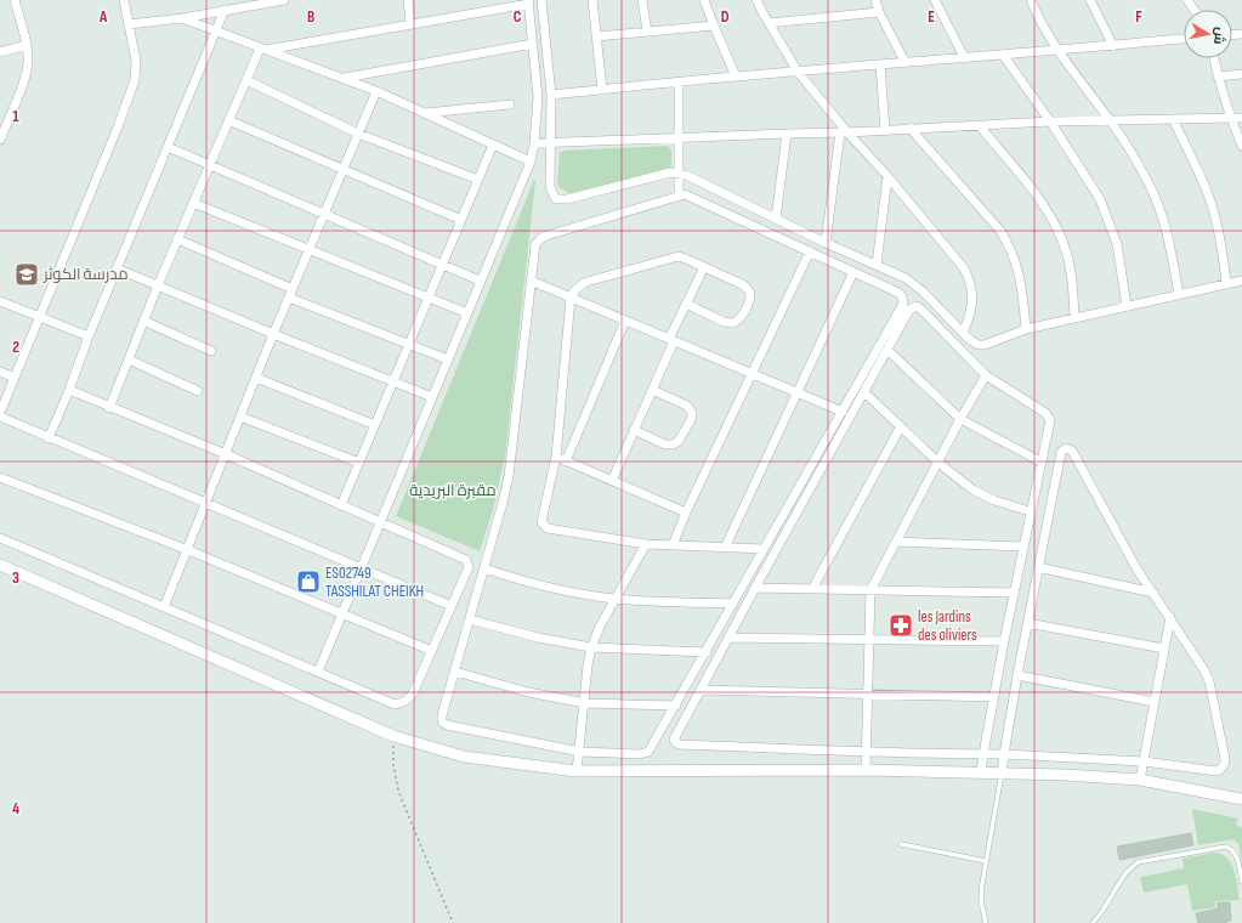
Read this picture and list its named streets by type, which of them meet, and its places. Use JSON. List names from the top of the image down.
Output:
{
  "parks": ["مقبرة البريدية"],
  "places": {
    "school or university": ["مدرسة الكوثر"],
    "shop": ["ES02749 TASSHILAT CHEIKH"],
    "pharmacy": ["les Jardins des oliviers"]
  },
  "north": "right",
  "grid": {
    "columns": [
      "A",
      "B",
      "C",
      "D",
      "E",
      "F"
    ],
    "rows": [
      "1",
      "2",
      "3",
      "4"
    ]
  }
}
